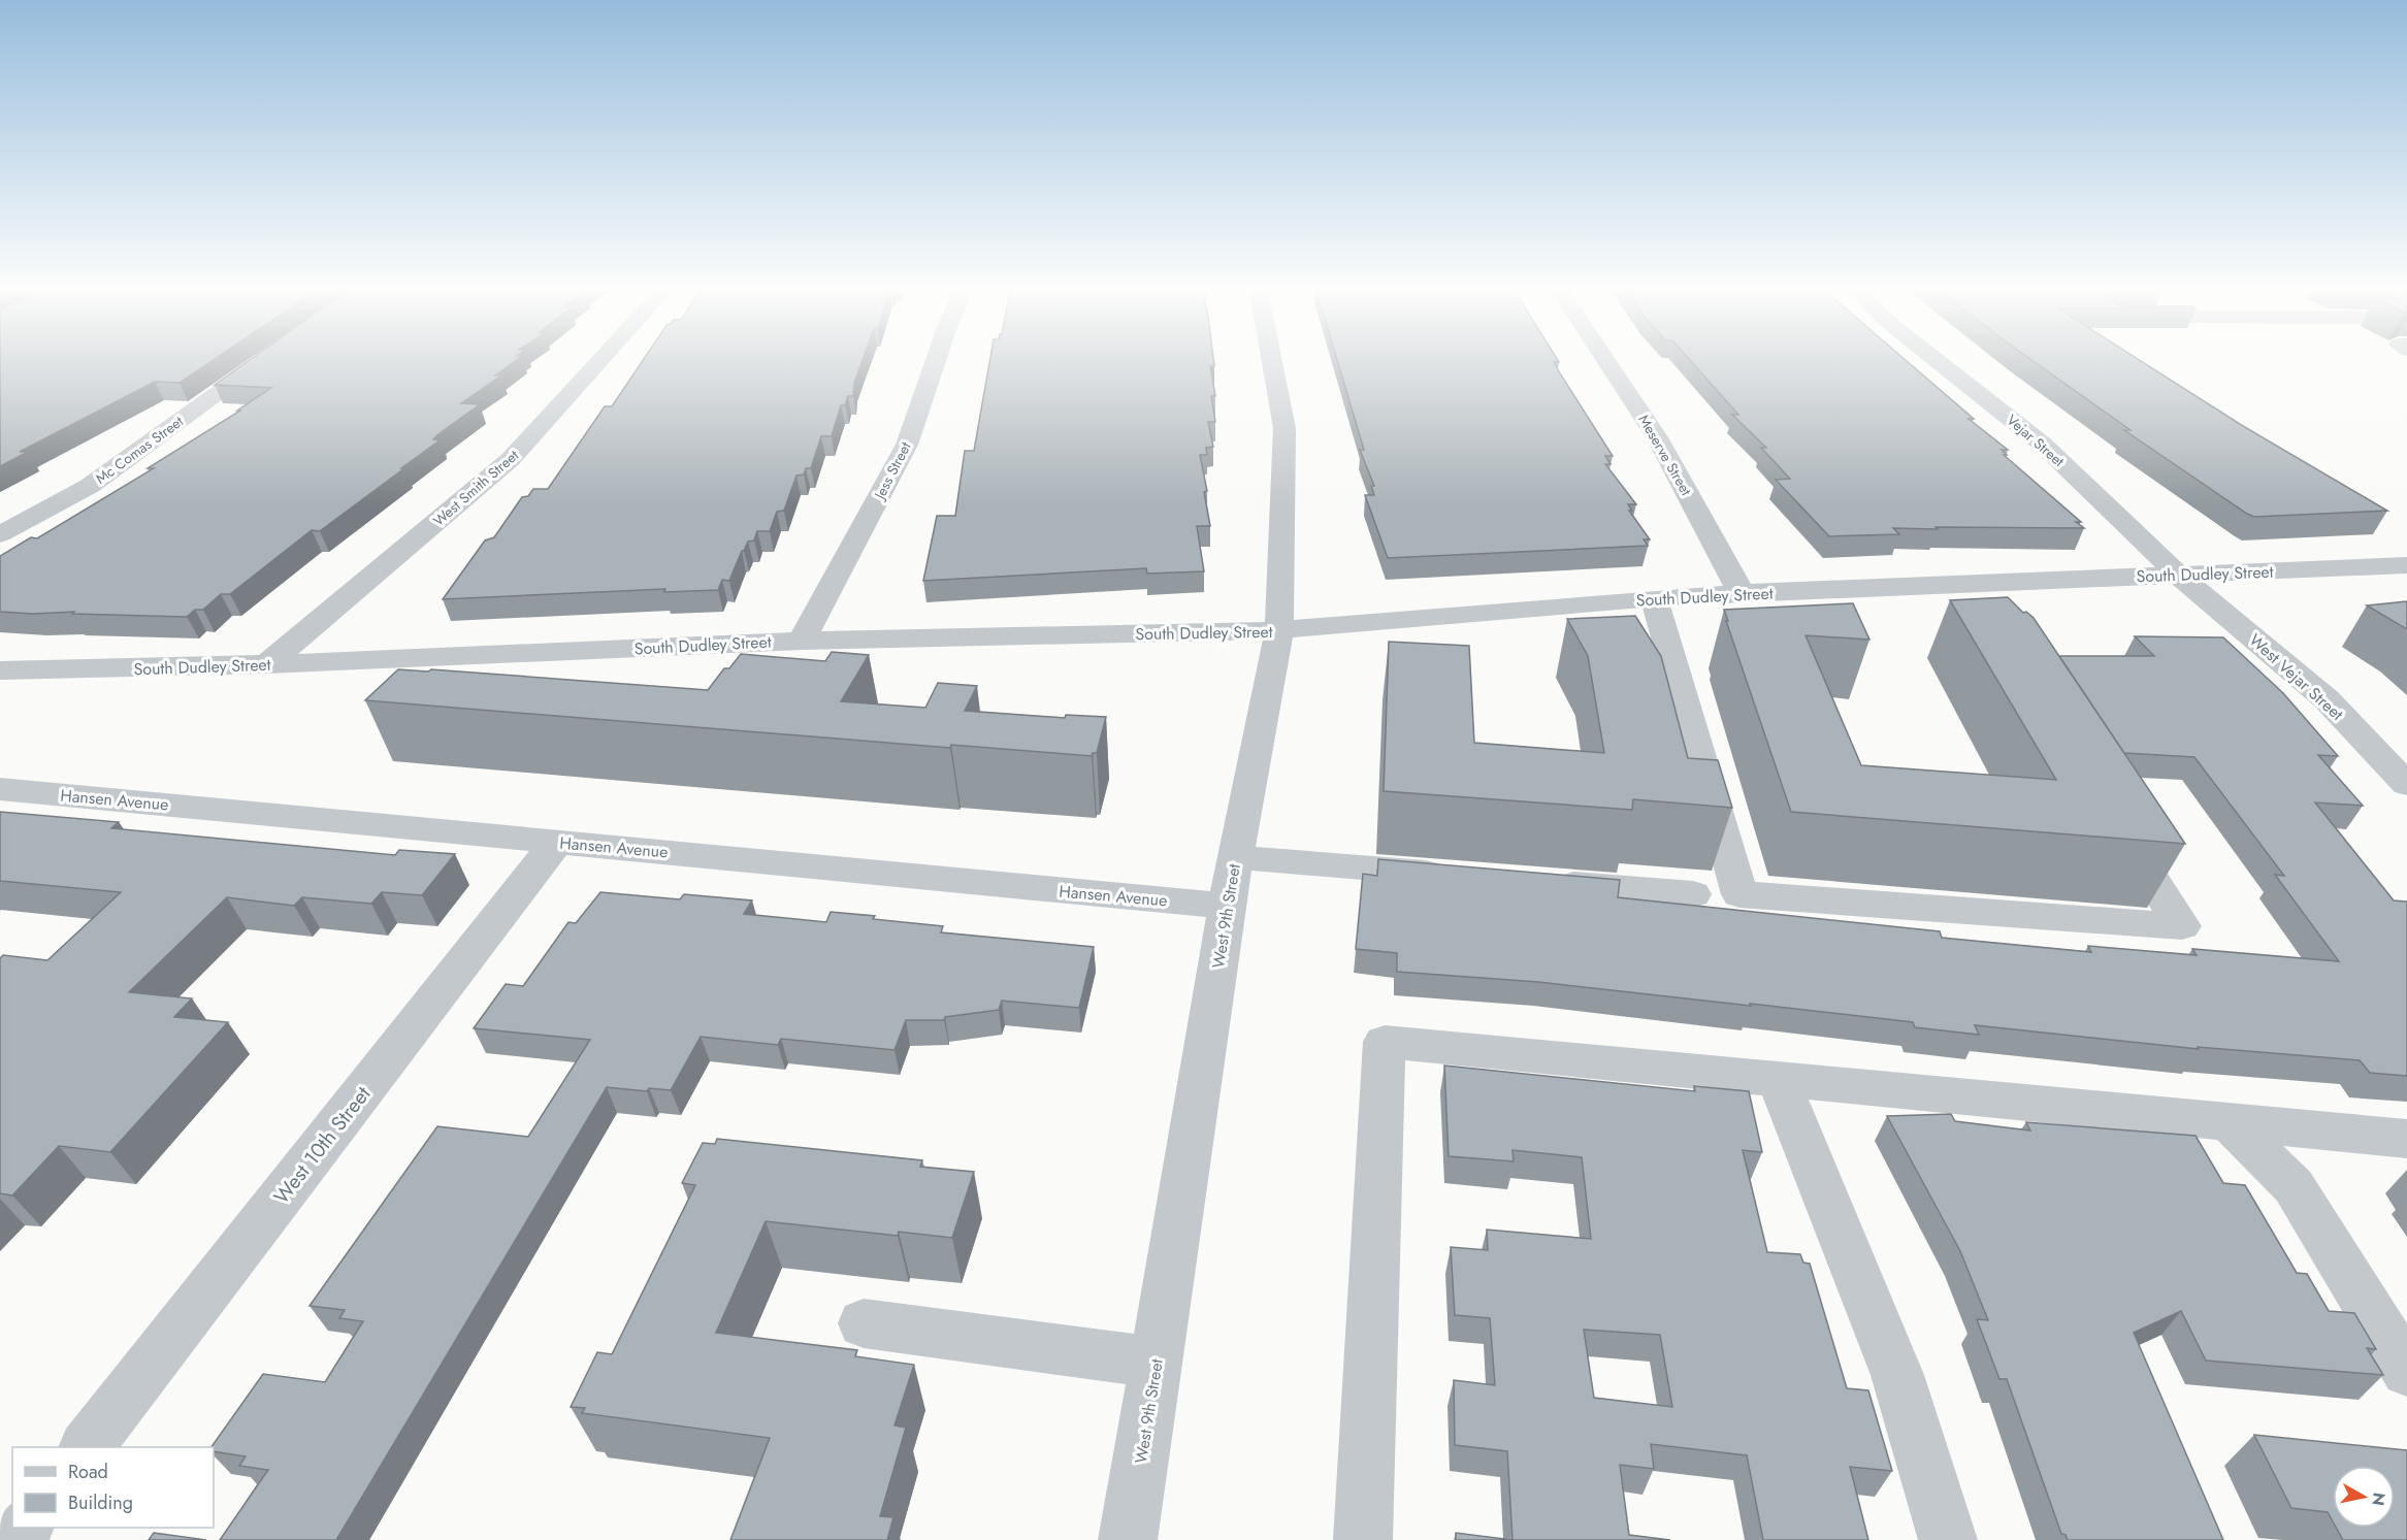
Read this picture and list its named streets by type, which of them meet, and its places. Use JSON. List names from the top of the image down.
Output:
{
  "streets": {
    "street": [
      "Vejar Street",
      "Mc Comas Street",
      "Meserve Street",
      "Jess Street",
      "West Smith Street",
      "South Dudley Street",
      "West Vejar Street",
      "Hansen Avenue",
      "West 9th Street",
      "West 10th Street"
    ]
  },
  "crossings": [
    ["Vejar Street", "South Dudley Street"],
    ["Vejar Street", "West Vejar Street"],
    ["Meserve Street", "South Dudley Street"],
    ["Jess Street", "South Dudley Street"],
    ["West Smith Street", "South Dudley Street"],
    ["South Dudley Street", "West Vejar Street"],
    ["South Dudley Street", "West 9th Street"],
    ["Hansen Avenue", "West 9th Street"],
    ["Hansen Avenue", "West 10th Street"]
  ],
  "legend": ["Road", "Building"],
  "north": "right"
}
